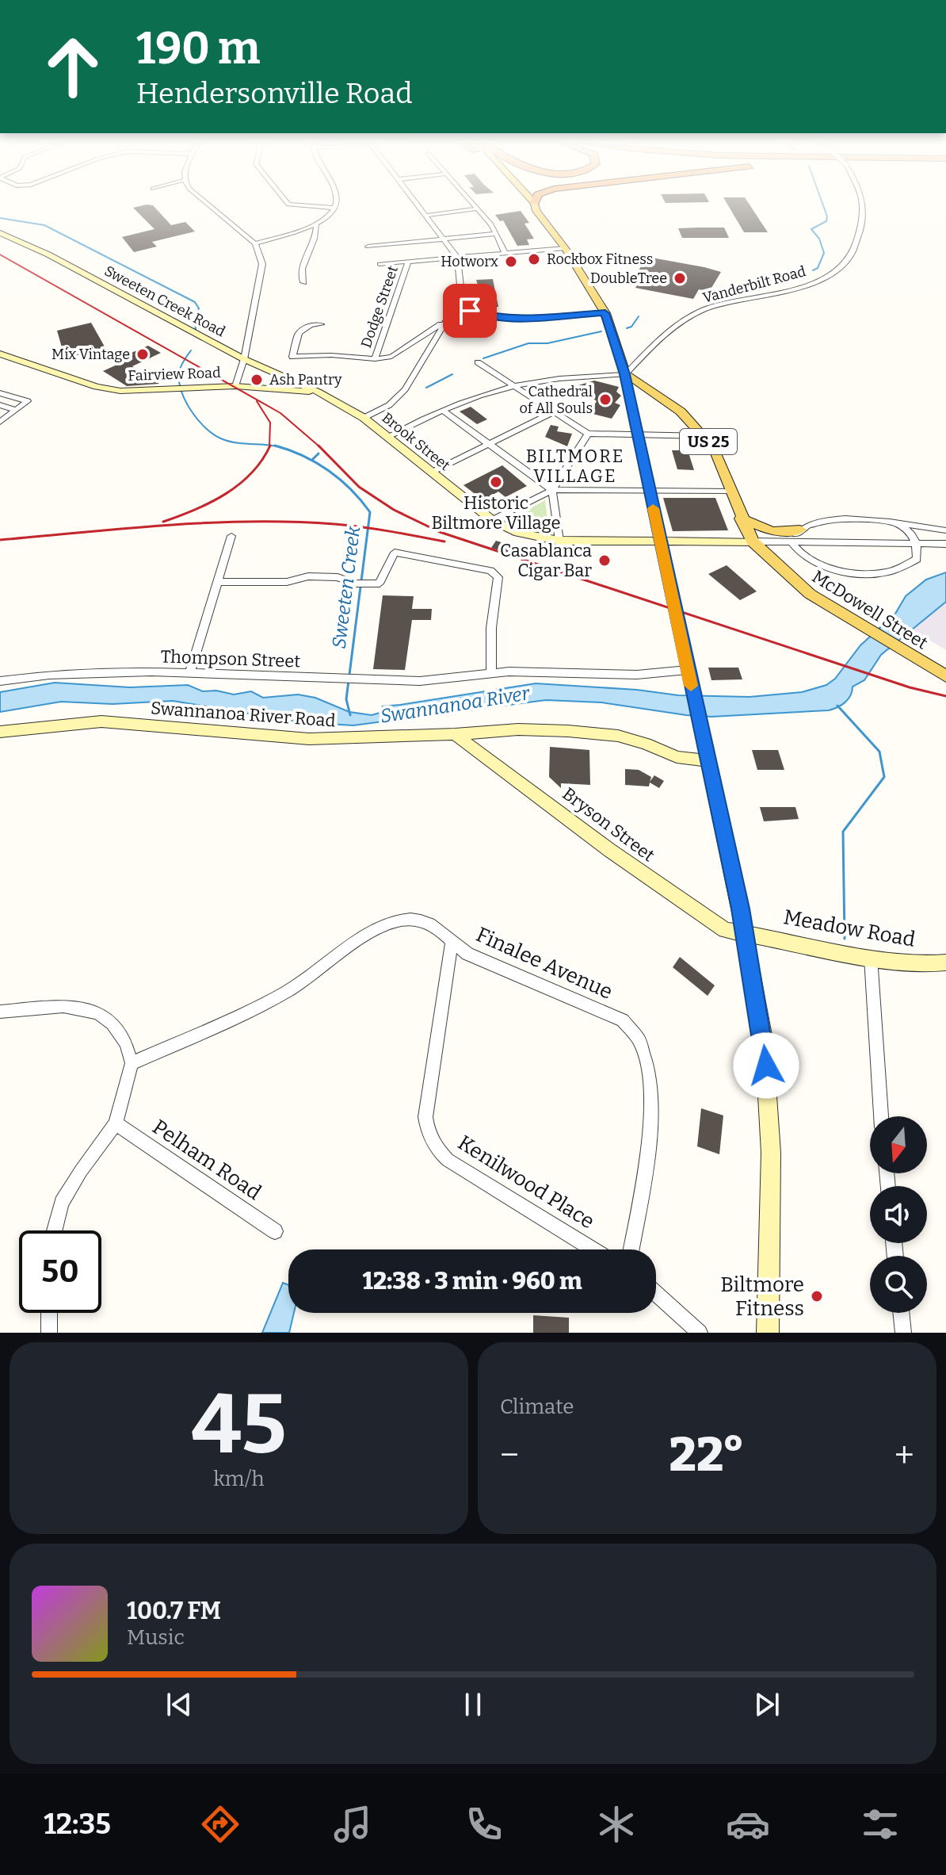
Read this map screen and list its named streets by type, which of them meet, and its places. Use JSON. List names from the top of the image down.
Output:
{
  "streets": {
    "main road": [
      "Sweeten Creek Road",
      "Fairview Road",
      "Brook Street",
      "US 25",
      "McDowell Street",
      "Swannanoa River Road",
      "Bryson Street",
      "Meadow Road"
    ],
    "street": [
      "Vanderbilt Road",
      "Dodge Street",
      "Thompson Street",
      "Finalee Avenue",
      "Pelham Road",
      "Kenilwood Place"
    ]
  },
  "crossings": [
    ["Vanderbilt Road", "US 25"],
    ["Sweeten Creek Road", "Fairview Road"],
    ["Sweeten Creek Road", "Brook Street"],
    ["Fairview Road", "Brook Street"],
    ["Brook Street", "US 25"],
    ["Brook Street", "McDowell Street"],
    ["US 25", "McDowell Street"],
    ["Swannanoa River Road", "Bryson Street"],
    ["Bryson Street", "Meadow Road"],
    ["Finalee Avenue", "Kenilwood Place"]
  ],
  "districts": ["BILTMORE VILLAGE"],
  "water": ["Sweeten Creek", "Swannanoa River"],
  "places": [
    "Rockbox Fitness",
    "Hotworx",
    "DoubleTree",
    "Mix Vintage",
    "Ash Pantry",
    "Cathedral of All Souls",
    "Historic Biltmore Village",
    "Casablanca Cigar Bar",
    "Biltmore Fitness"
  ],
  "north": "bottom",
  "page": {
    "turn": ["190 m", "Hendersonville Road"],
    "limit": "50",
    "trip": "12:38 · 3 min · 960 m",
    "tile": [
      ["45", "km/h"],
      "Climate"
    ],
    "heat": ["−", "22°", "+"],
    "song": ["100.7 FM", "Music"],
    "tabs": "12:35"
  }
}
